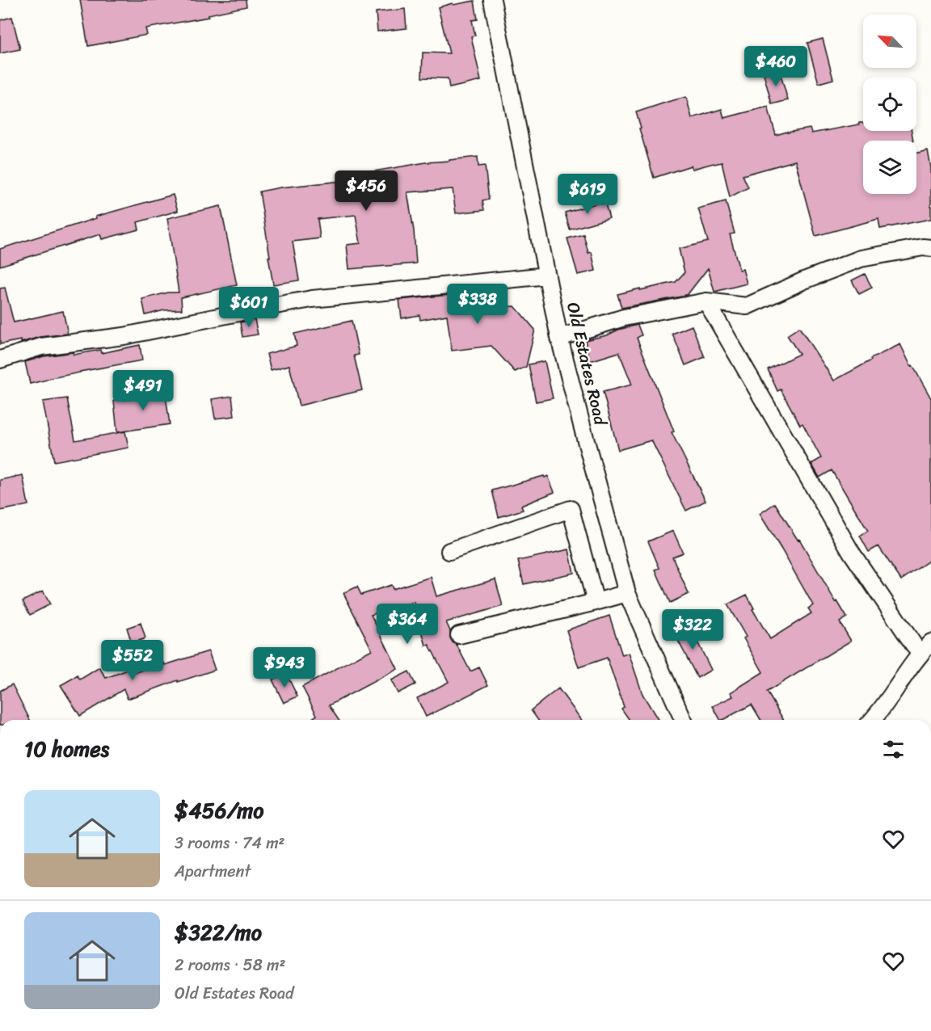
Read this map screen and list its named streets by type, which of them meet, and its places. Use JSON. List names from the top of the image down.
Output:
{
  "streets": {
    "street": ["Old Estates Road"]
  },
  "north": "top left",
  "page": {
    "price": [
      "$460",
      "$456",
      "$619",
      "$338",
      "$601",
      "$491",
      "$364",
      "$322",
      "$552",
      "$943"
    ],
    "heading": "10 homes",
    "list": [
      {
        "name": "$456/mo",
        "note": "3 rooms · 74 m² · Apartment"
      },
      {
        "name": "$322/mo",
        "note": "2 rooms · 58 m² · Old Estates Road"
      }
    ]
  }
}
